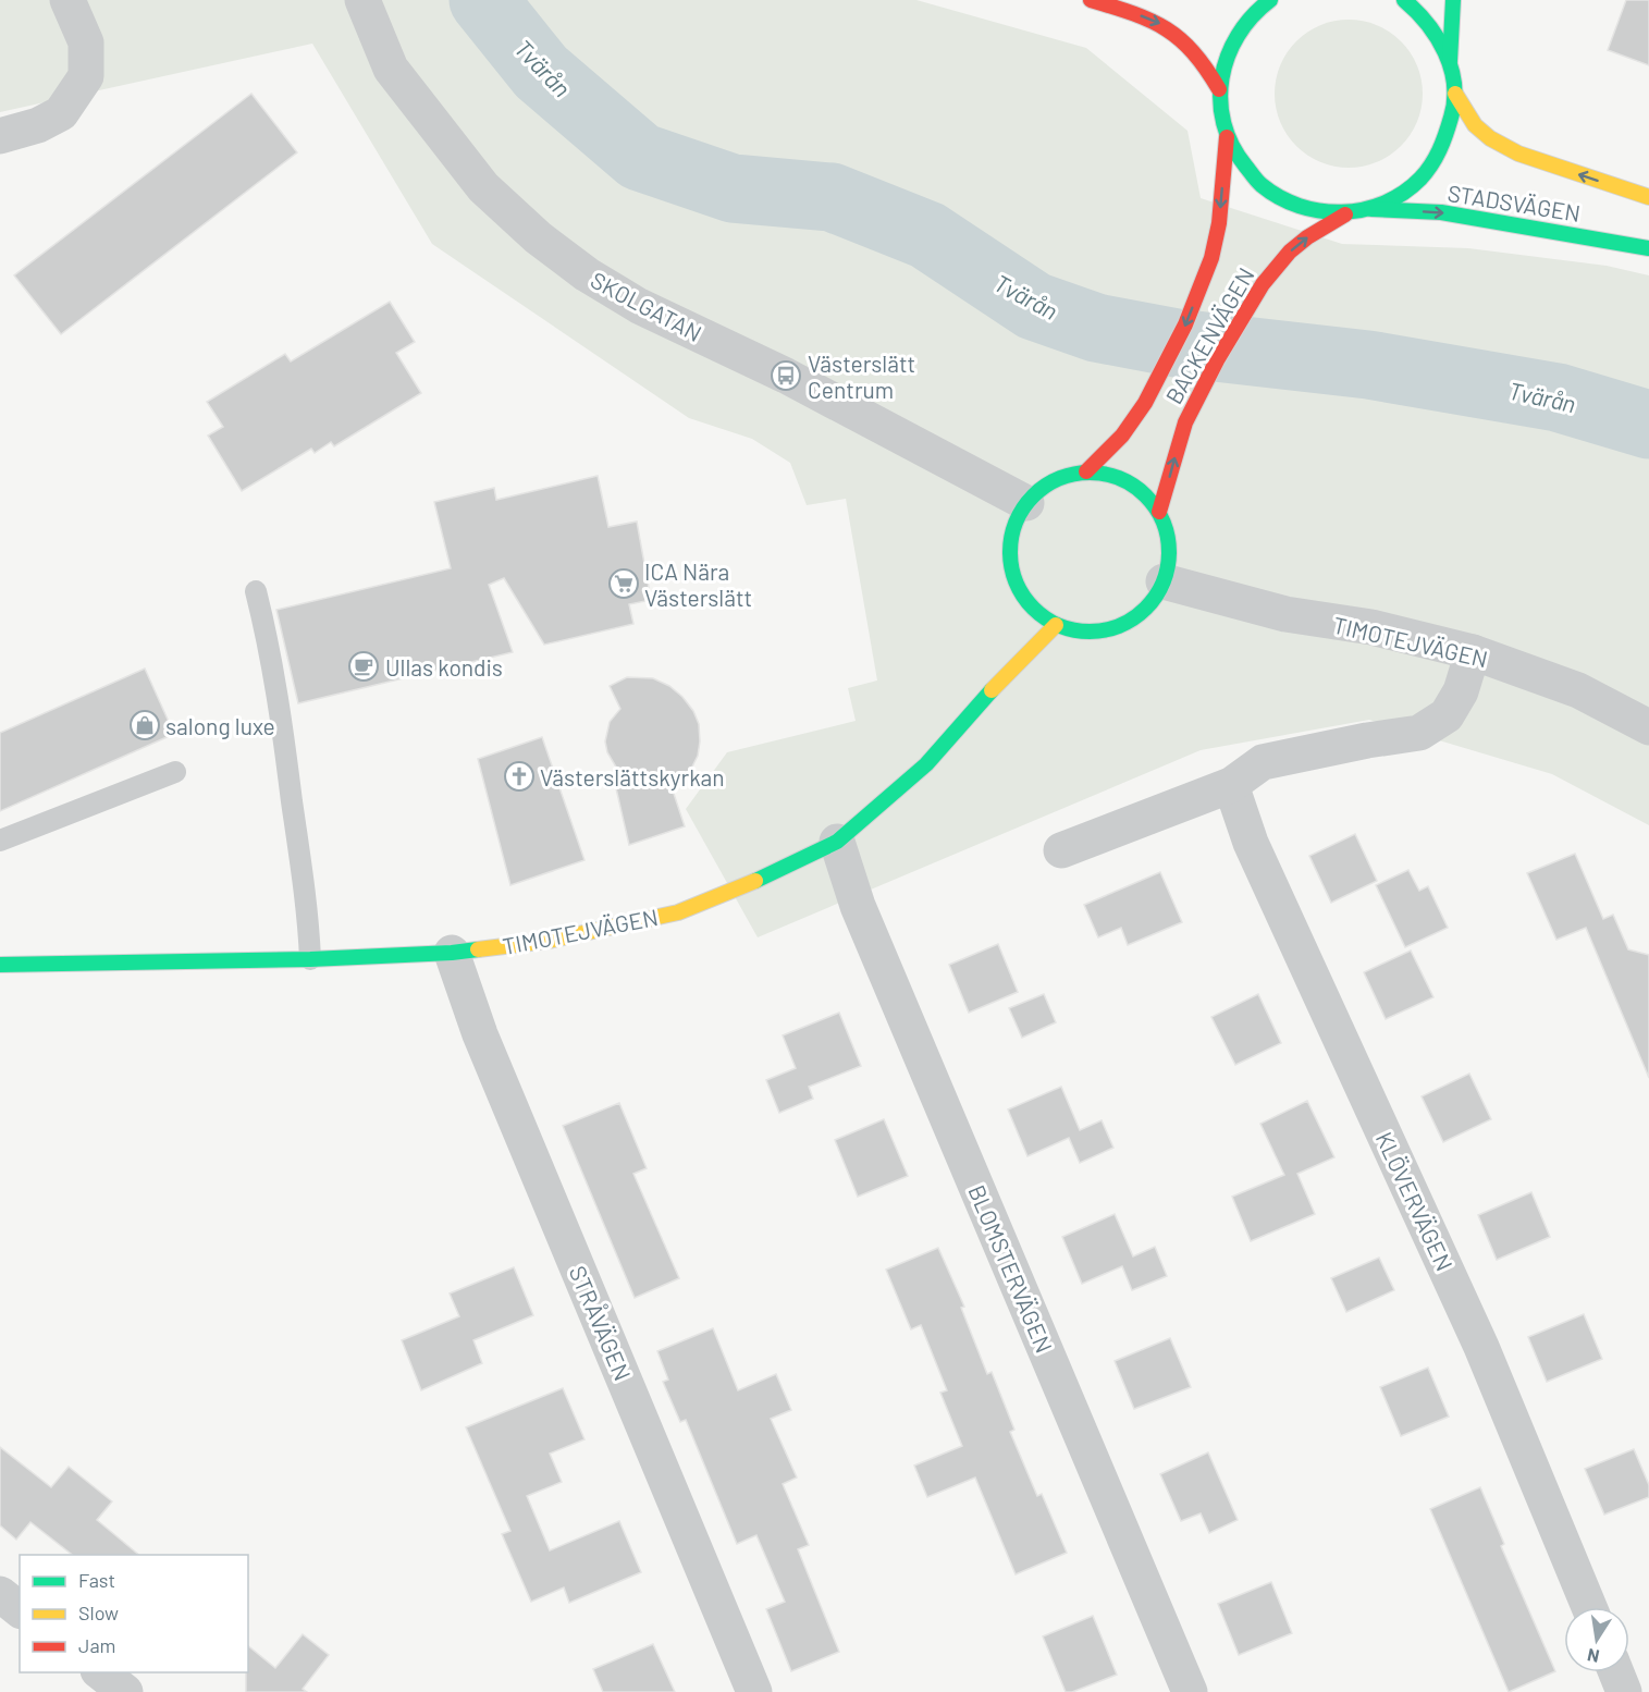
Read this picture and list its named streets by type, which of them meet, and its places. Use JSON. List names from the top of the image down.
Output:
{
  "streets": {
    "street": [
      "STADSVÄGEN",
      "SKOLGATAN",
      "BACKENVÄGEN",
      "TIMOTEJVÄGEN",
      "KLÖVERVÄGEN",
      "BLOMSTERVÄGEN",
      "STRÅVÄGEN"
    ]
  },
  "crossings": [
    ["SKOLGATAN", "BACKENVÄGEN"],
    ["SKOLGATAN", "TIMOTEJVÄGEN"],
    ["BACKENVÄGEN", "TIMOTEJVÄGEN"],
    ["TIMOTEJVÄGEN", "BLOMSTERVÄGEN"],
    ["TIMOTEJVÄGEN", "STRÅVÄGEN"]
  ],
  "water": ["Tvärån"],
  "places": {
    "bus stop": ["Västerslätt Centrum"],
    "supermarket": ["ICA Nära Västerslätt"],
    "cafe": ["Ullas kondis"],
    "shop": ["salong luxe"],
    "church": ["Västerslättskyrkan"]
  },
  "legend": ["Fast", "Slow", "Jam"],
  "north": "bottom"
}
